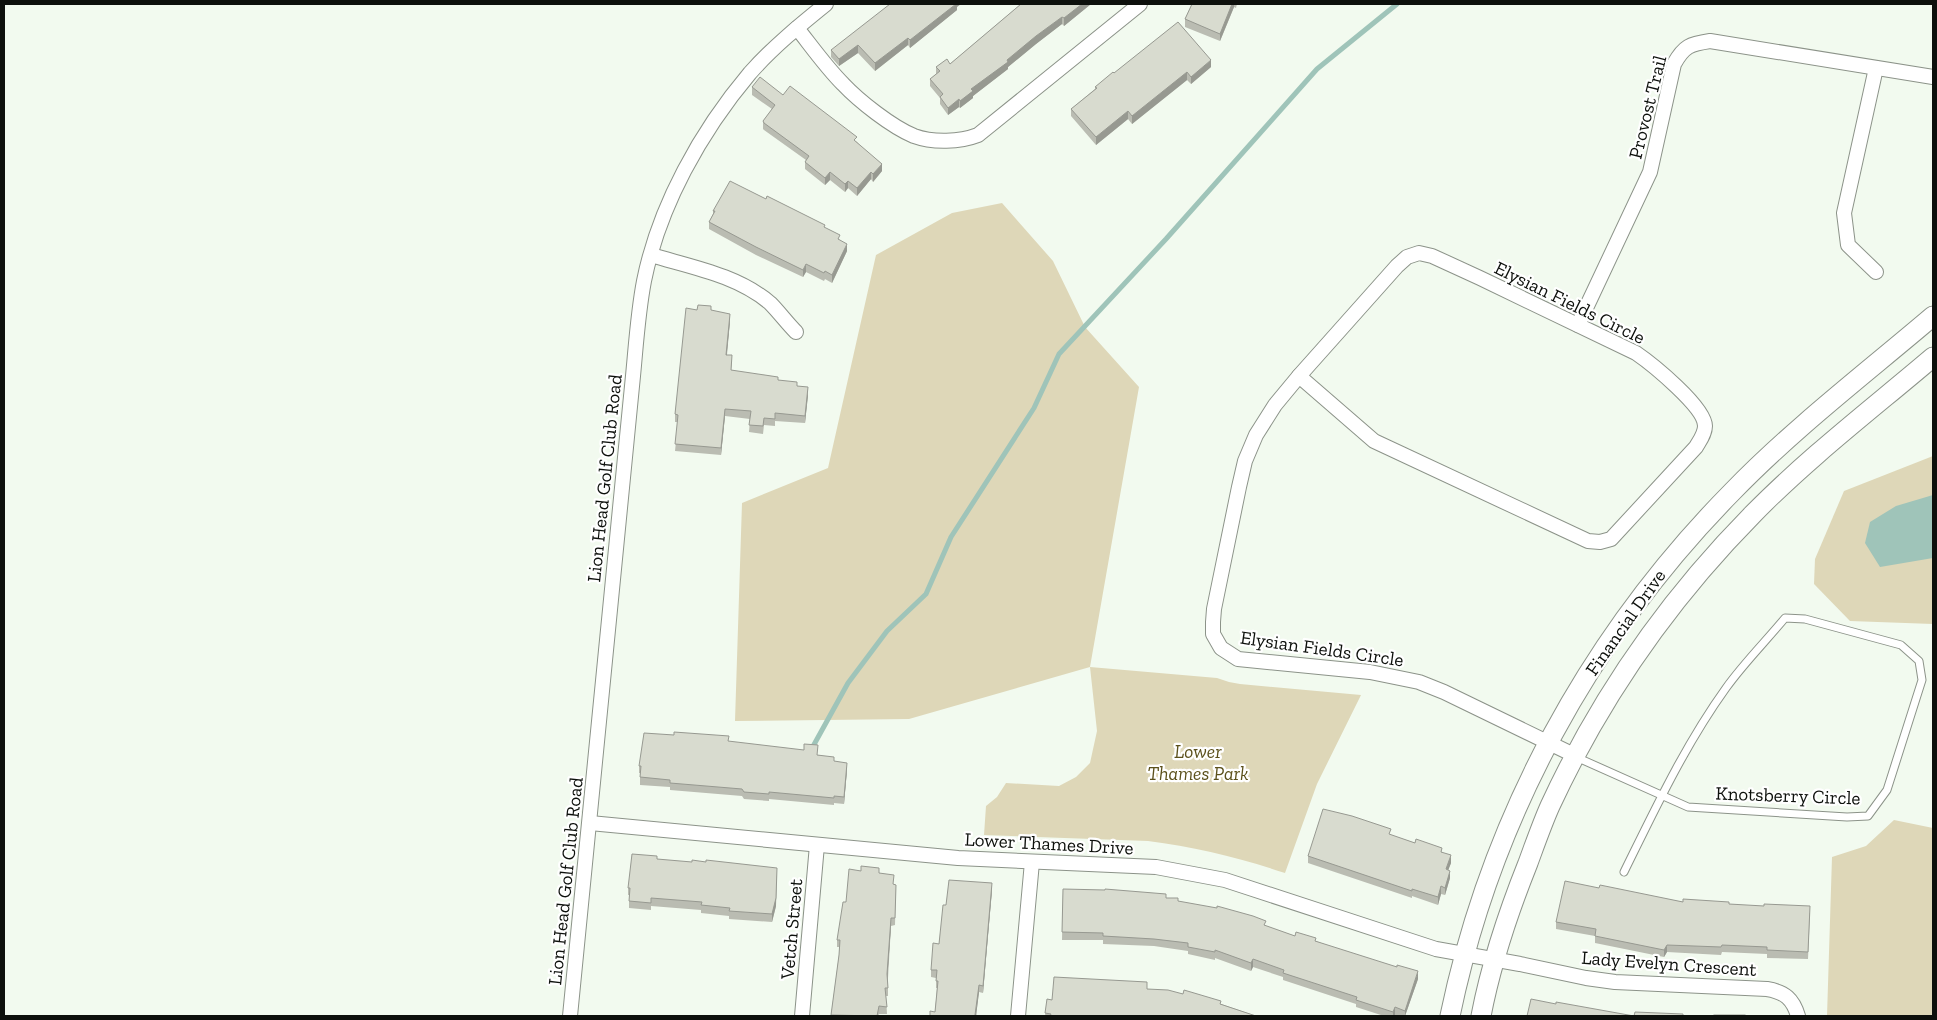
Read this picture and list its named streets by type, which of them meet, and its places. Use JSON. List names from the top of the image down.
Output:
{
  "streets": {
    "street": [
      "Provost Trail",
      "Elysian Fields Circle",
      "Lion Head Golf Club Road",
      "Financial Drive",
      "Lower Thames Drive",
      "Vetch Street",
      "Lady Evelyn Crescent"
    ],
    "lane": ["Knotsberry Circle"]
  },
  "crossings": [
    ["Provost Trail", "Elysian Fields Circle"],
    ["Elysian Fields Circle", "Financial Drive"],
    ["Elysian Fields Circle", "Knotsberry Circle"],
    ["Lion Head Golf Club Road", "Lower Thames Drive"],
    ["Financial Drive", "Knotsberry Circle"],
    ["Financial Drive", "Lower Thames Drive"],
    ["Financial Drive", "Lady Evelyn Crescent"],
    ["Lower Thames Drive", "Vetch Street"],
    ["Lower Thames Drive", "Lady Evelyn Crescent"]
  ],
  "parks": ["Lower Thames Park"]
}
